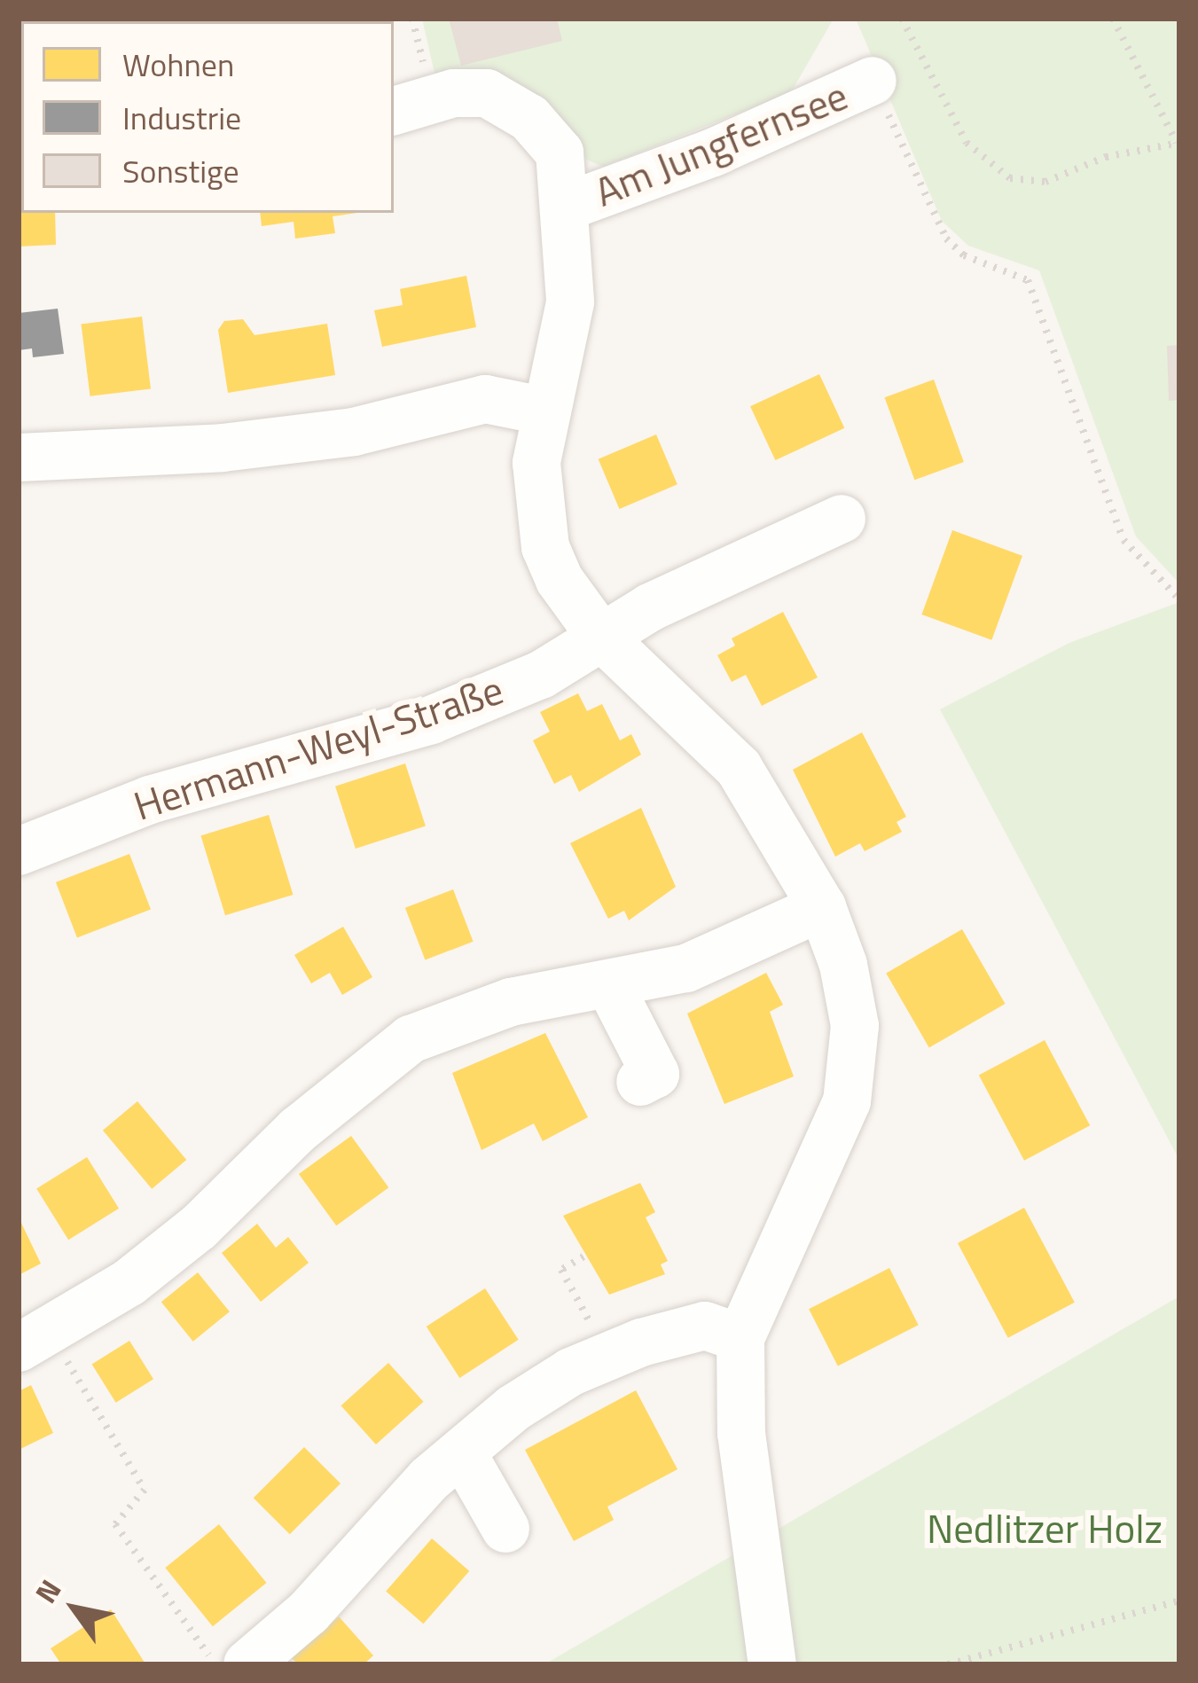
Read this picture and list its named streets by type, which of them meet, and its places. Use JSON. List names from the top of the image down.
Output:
{
  "streets": {
    "street": ["Am Jungfernsee", "Hermann-Weyl-Straße"]
  },
  "crossings": [
    ["Am Jungfernsee", "Hermann-Weyl-Straße"]
  ],
  "parks": ["Nedlitzer Holz"],
  "legend": ["Wohnen", "Industrie", "Sonstige"],
  "north": "top left"
}
